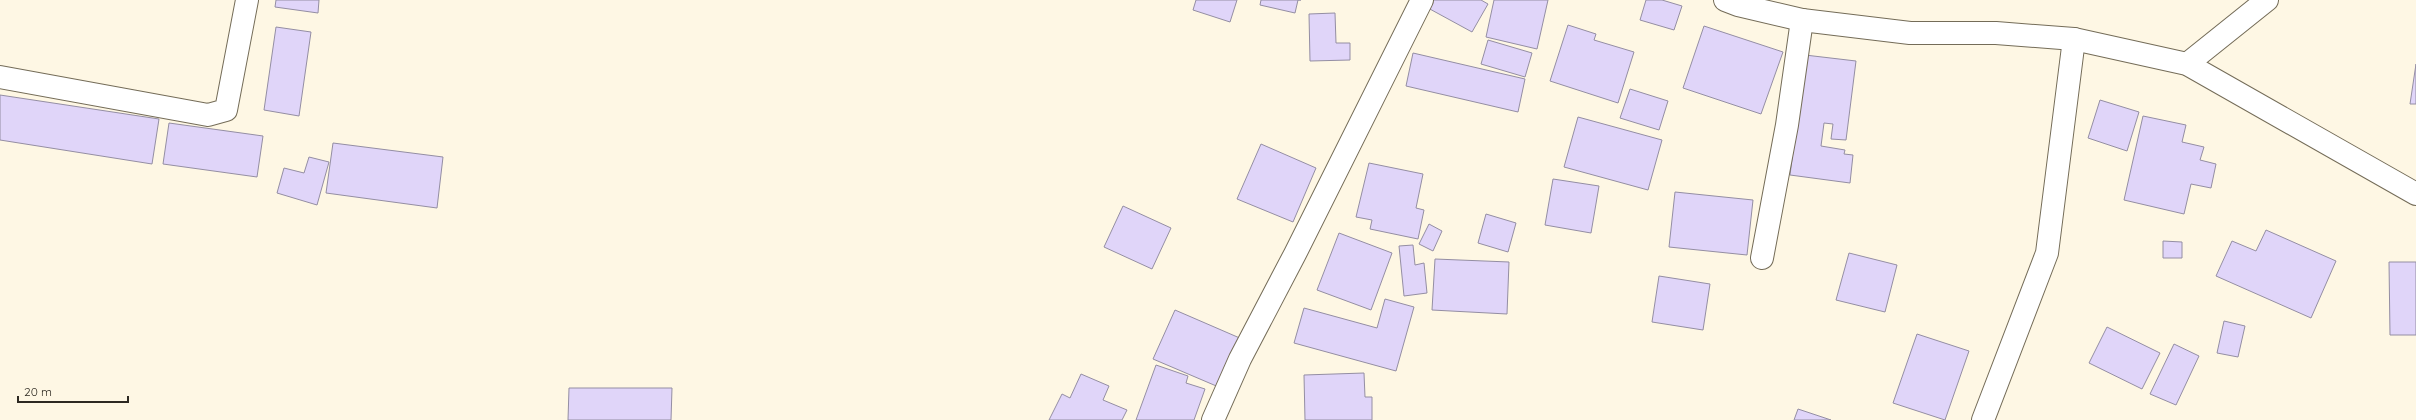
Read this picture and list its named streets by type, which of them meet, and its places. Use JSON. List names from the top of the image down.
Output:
{
  "scale_bar": "20 m"
}
